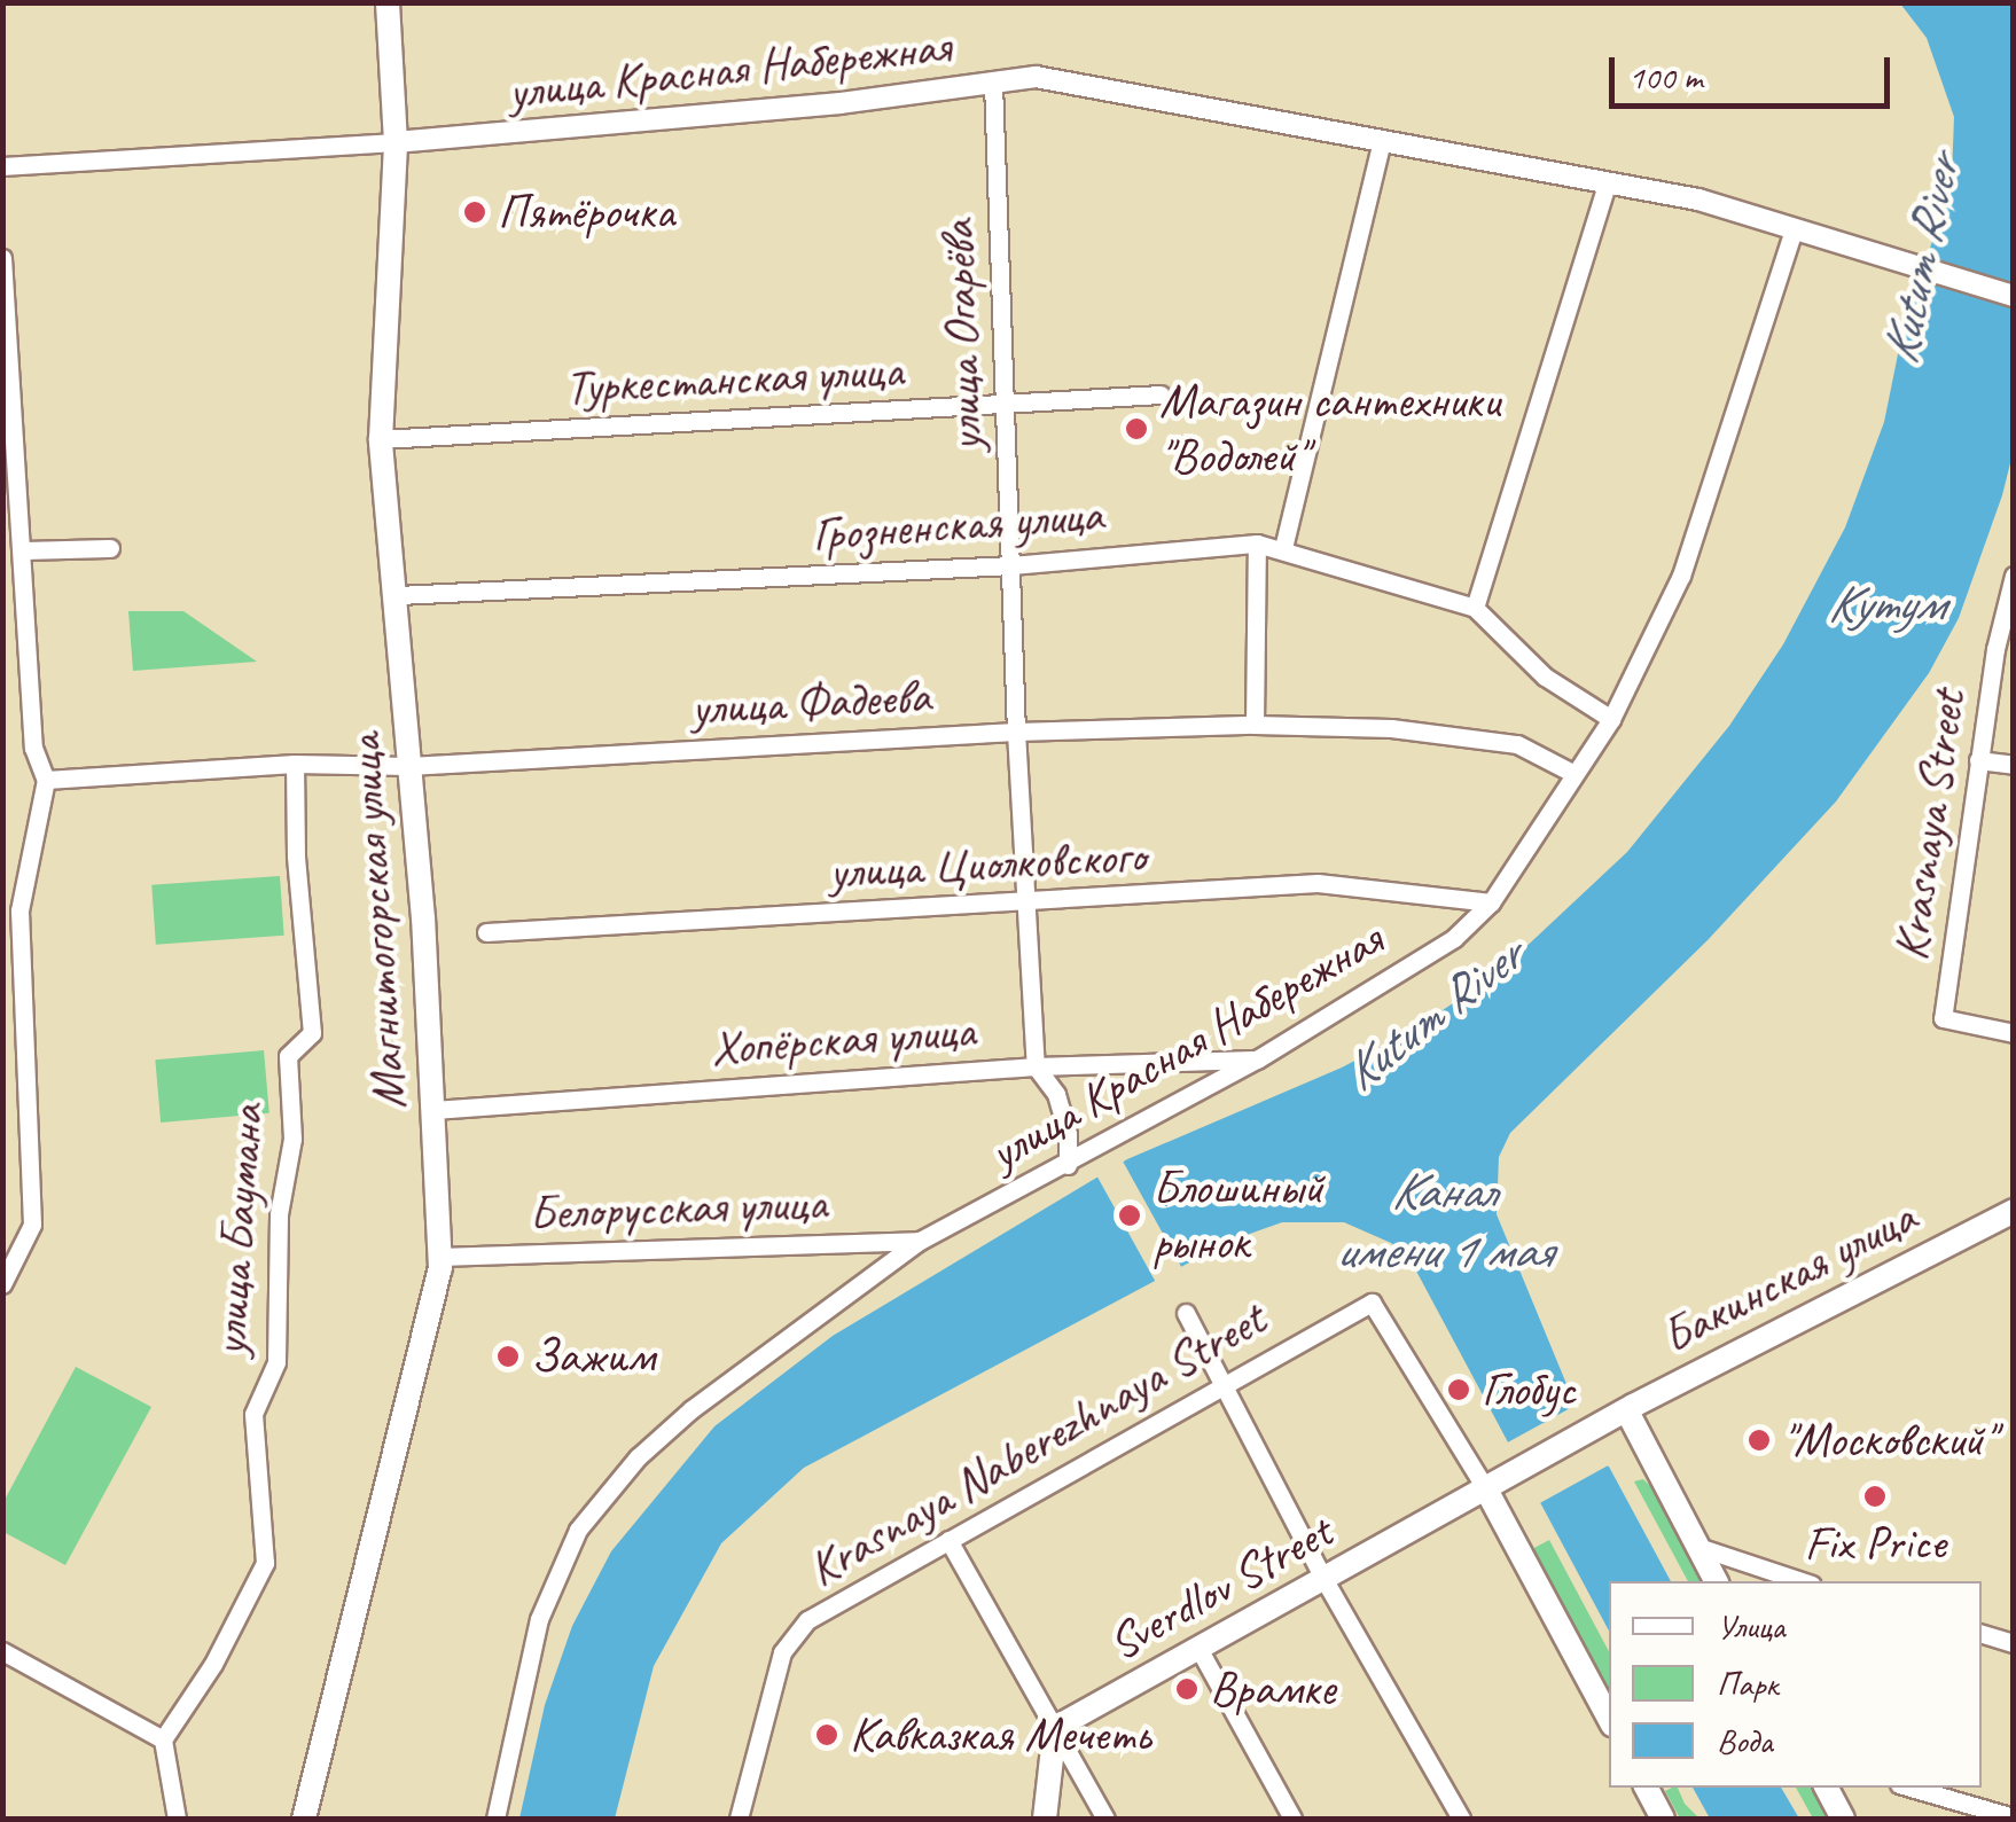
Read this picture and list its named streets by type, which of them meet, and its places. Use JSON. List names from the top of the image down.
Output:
{
  "streets": {
    "main road": ["Магнитогорская улица", "Бакинская улица", "Sverdlov Street"],
    "street": [
      "улица Красная Набережная",
      "улица Огарёва",
      "Туркестанская улица",
      "Грозненская улица",
      "улица Фадеева",
      "Krasnaya Street",
      "улица Циолковского",
      "Хопёрская улица",
      "Белорусская улица",
      "улица Баумана",
      "Krasnaya Naberezhnaya Street"
    ]
  },
  "crossings": [
    ["улица Красная Набережная", "улица Огарёва"],
    ["улица Красная Набережная", "Грозненская улица"],
    ["улица Красная Набережная", "улица Фадеева"],
    ["улица Красная Набережная", "улица Циолковского"],
    ["улица Красная Набережная", "Магнитогорская улица"],
    ["улица Красная Набережная", "Хопёрская улица"],
    ["улица Красная Набережная", "Белорусская улица"],
    ["улица Огарёва", "Туркестанская улица"],
    ["улица Огарёва", "Грозненская улица"],
    ["улица Огарёва", "улица Фадеева"],
    ["улица Огарёва", "улица Циолковского"],
    ["улица Огарёва", "Хопёрская улица"],
    ["Туркестанская улица", "Магнитогорская улица"],
    ["Грозненская улица", "Магнитогорская улица"],
    ["улица Фадеева", "Магнитогорская улица"],
    ["улица Фадеева", "улица Баумана"],
    ["Магнитогорская улица", "Хопёрская улица"],
    ["Магнитогорская улица", "Белорусская улица"],
    ["Бакинская улица", "Krasnaya Naberezhnaya Street"],
    ["Бакинская улица", "Sverdlov Street"],
    ["Krasnaya Naberezhnaya Street", "Sverdlov Street"]
  ],
  "water": ["Kutum River", "Кутум", "Канал имени 1 мая"],
  "places": [
    "Пятёрочка",
    "Магазин сантехники \"Водолей\"",
    "Блошиный рынок",
    "Зажим",
    "Глобус",
    "\"Московский\"",
    "Fix Price",
    "Врамке",
    "Кавказкая Мечеть"
  ],
  "legend": ["Улица", "Парк", "Вода"],
  "scale_bar": "100 m"
}
